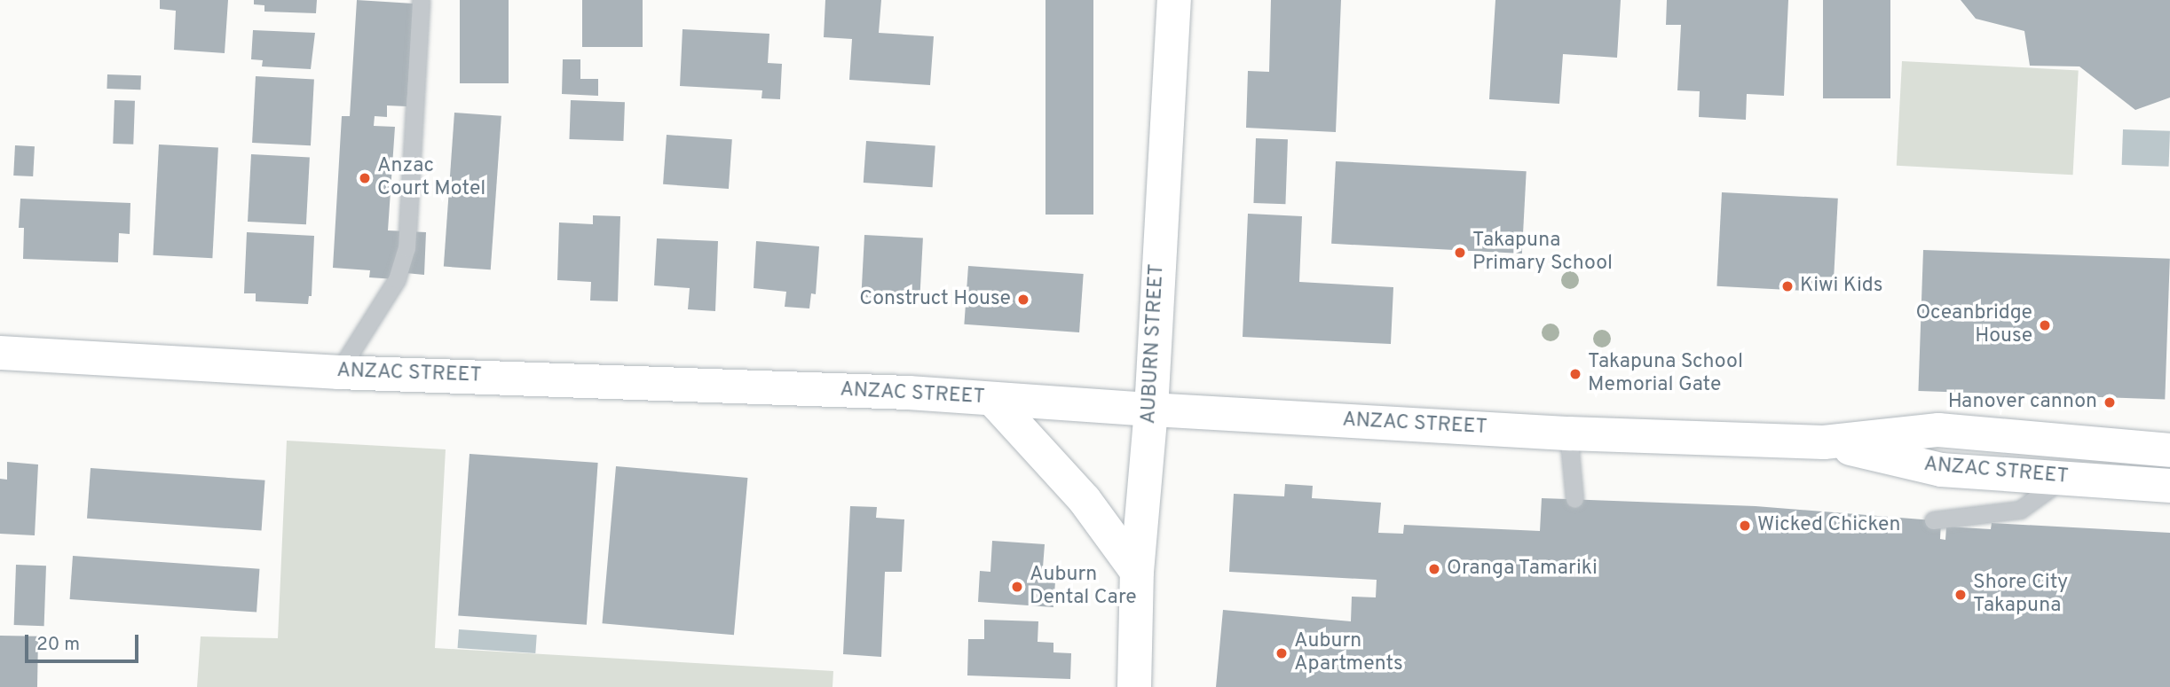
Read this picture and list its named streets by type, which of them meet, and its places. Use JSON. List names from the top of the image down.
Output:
{
  "streets": {
    "main road": ["AUBURN STREET", "ANZAC STREET"]
  },
  "crossings": [
    ["AUBURN STREET", "ANZAC STREET"]
  ],
  "places": [
    "Anzac Court Motel",
    "Takapuna Primary School",
    "Kiwi Kids",
    "Construct House",
    "Oceanbridge House",
    "Takapuna School Memorial Gate",
    "Hanover cannon",
    "Wicked Chicken",
    "Oranga Tamariki",
    "Auburn Dental Care",
    "Shore City Takapuna",
    "Auburn Apartments"
  ],
  "scale_bar": "20 m"
}
